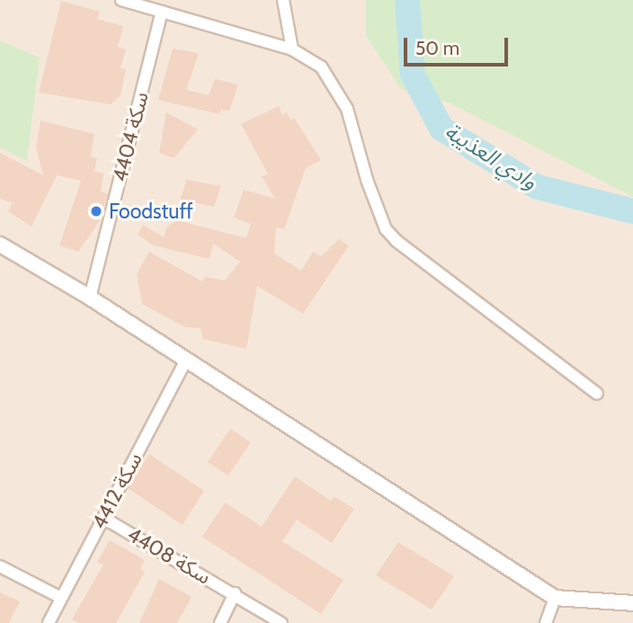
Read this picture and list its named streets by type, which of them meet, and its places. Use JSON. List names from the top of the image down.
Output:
{
  "streets": {
    "street": ["سكة 4404", "سكة 4412", "سكة 4408"]
  },
  "crossings": [
    ["سكة 4412", "سكة 4408"]
  ],
  "water": ["وادي العذيبة"],
  "places": ["Foodstuff"],
  "scale_bar": "50 m"
}
